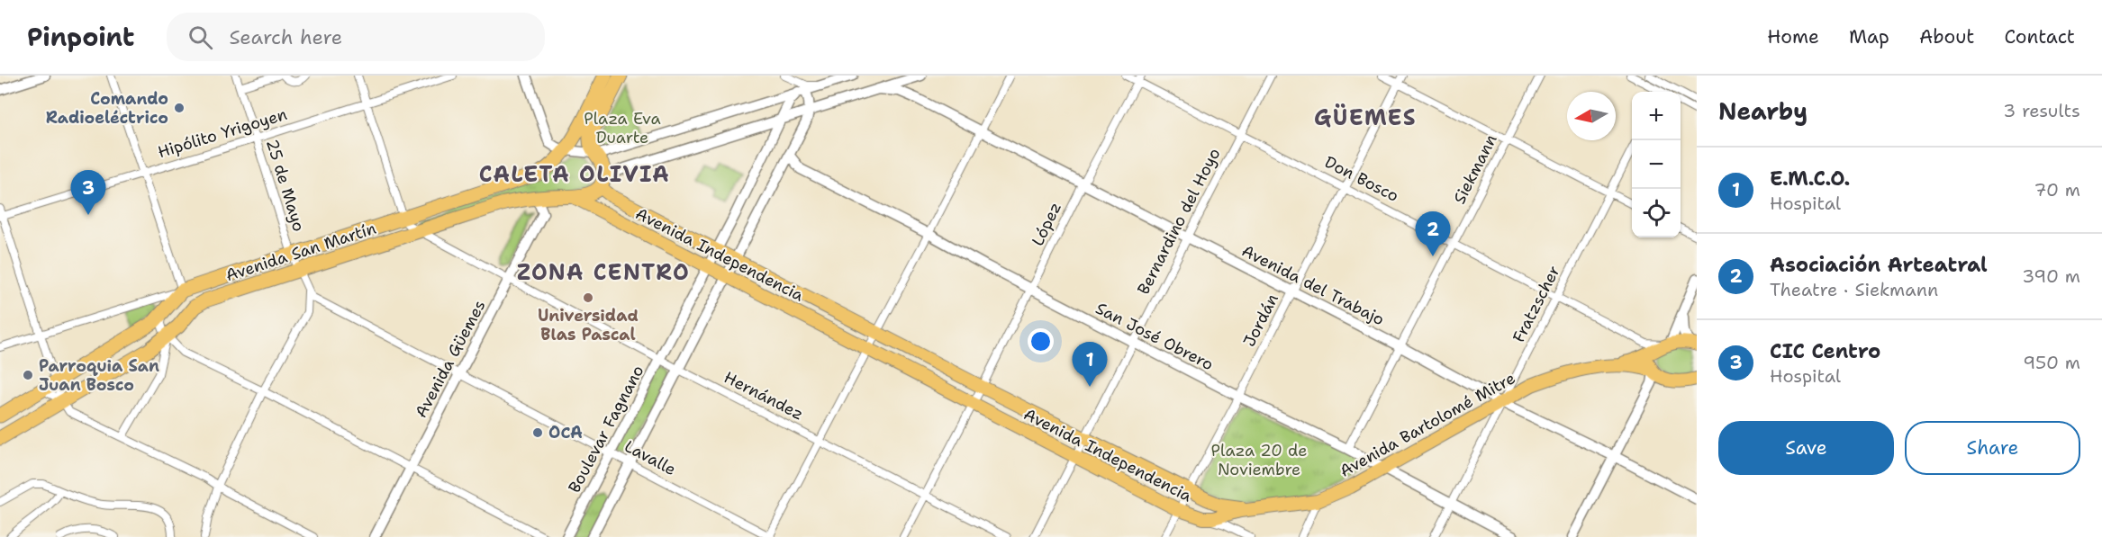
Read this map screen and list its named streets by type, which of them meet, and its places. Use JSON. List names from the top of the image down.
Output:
{
  "streets": {
    "highway": ["Avenida San Martín"],
    "main road": ["Avenida Independencia", "Avenida Bartolomé Mitre"],
    "street": [
      "Hipólito Yrigoyen",
      "Siekmann",
      "Don Bosco",
      "25 de Mayo",
      "Bernardino del Hoyo",
      "López",
      "Avenida del Trabajo",
      "Fratzscher",
      "Jordán",
      "San José Obrero",
      "Avenida Güemes",
      "Hernández",
      "Boulevar Fagnano",
      "Lavalle"
    ]
  },
  "crossings": [
    ["Hipólito Yrigoyen", "25 de Mayo"],
    ["Siekmann", "Don Bosco"],
    ["Siekmann", "Avenida del Trabajo"],
    ["Siekmann", "San José Obrero"],
    ["Don Bosco", "Bernardino del Hoyo"],
    ["Don Bosco", "López"],
    ["Don Bosco", "Fratzscher"],
    ["Don Bosco", "Jordán"],
    ["25 de Mayo", "Avenida San Martín"],
    ["25 de Mayo", "Avenida Güemes"],
    ["25 de Mayo", "Lavalle"],
    ["Bernardino del Hoyo", "Avenida Independencia"],
    ["Bernardino del Hoyo", "Avenida del Trabajo"],
    ["Bernardino del Hoyo", "San José Obrero"],
    ["López", "Avenida Independencia"],
    ["López", "Avenida del Trabajo"],
    ["López", "San José Obrero"],
    ["López", "Hernández"],
    ["Avenida San Martín", "Avenida Independencia"],
    ["Avenida San Martín", "Avenida Güemes"],
    ["Avenida San Martín", "Hernández"],
    ["Avenida Independencia", "Jordán"],
    ["Avenida Independencia", "Avenida Bartolomé Mitre"],
    ["Avenida Independencia", "Boulevar Fagnano"],
    ["Avenida del Trabajo", "Fratzscher"],
    ["Avenida del Trabajo", "Jordán"],
    ["Avenida del Trabajo", "Avenida Bartolomé Mitre"],
    ["Fratzscher", "San José Obrero"],
    ["Fratzscher", "Avenida Bartolomé Mitre"],
    ["Jordán", "San José Obrero"],
    ["San José Obrero", "Avenida Bartolomé Mitre"],
    ["Avenida Güemes", "Hernández"],
    ["Avenida Güemes", "Lavalle"],
    ["Hernández", "Boulevar Fagnano"],
    ["Boulevar Fagnano", "Lavalle"]
  ],
  "districts": ["GÜEMES", "CALETA OLIVIA", "ZONA CENTRO"],
  "parks": ["Plaza Eva Duarte", "Plaza 20 de Noviembre"],
  "places": [
    "Comando Radioeléctrico",
    "Universidad Blas Pascal",
    "Parroquia San Juan Bosco",
    "OCA"
  ],
  "north": "left",
  "page": {
    "header": "Pinpoint",
    "search": "Search here",
    "nav": [
      "Home",
      "Map",
      "About",
      "Contact"
    ],
    "heading": ["Nearby", "3 results"],
    "map_buttons": ["+", "−"],
    "list": [
      {
        "mark": "1",
        "name": "E.M.C.O.",
        "note": "Hospital",
        "value": "70 m"
      },
      {
        "mark": "2",
        "name": "Asociación Arteatral",
        "note": "Theatre · Siekmann",
        "value": "390 m"
      },
      {
        "mark": "3",
        "name": "CIC Centro",
        "note": "Hospital",
        "value": "950 m"
      }
    ],
    "pins": ["3", "2", "1"],
    "buttons": ["Save", "Share"]
  }
}
